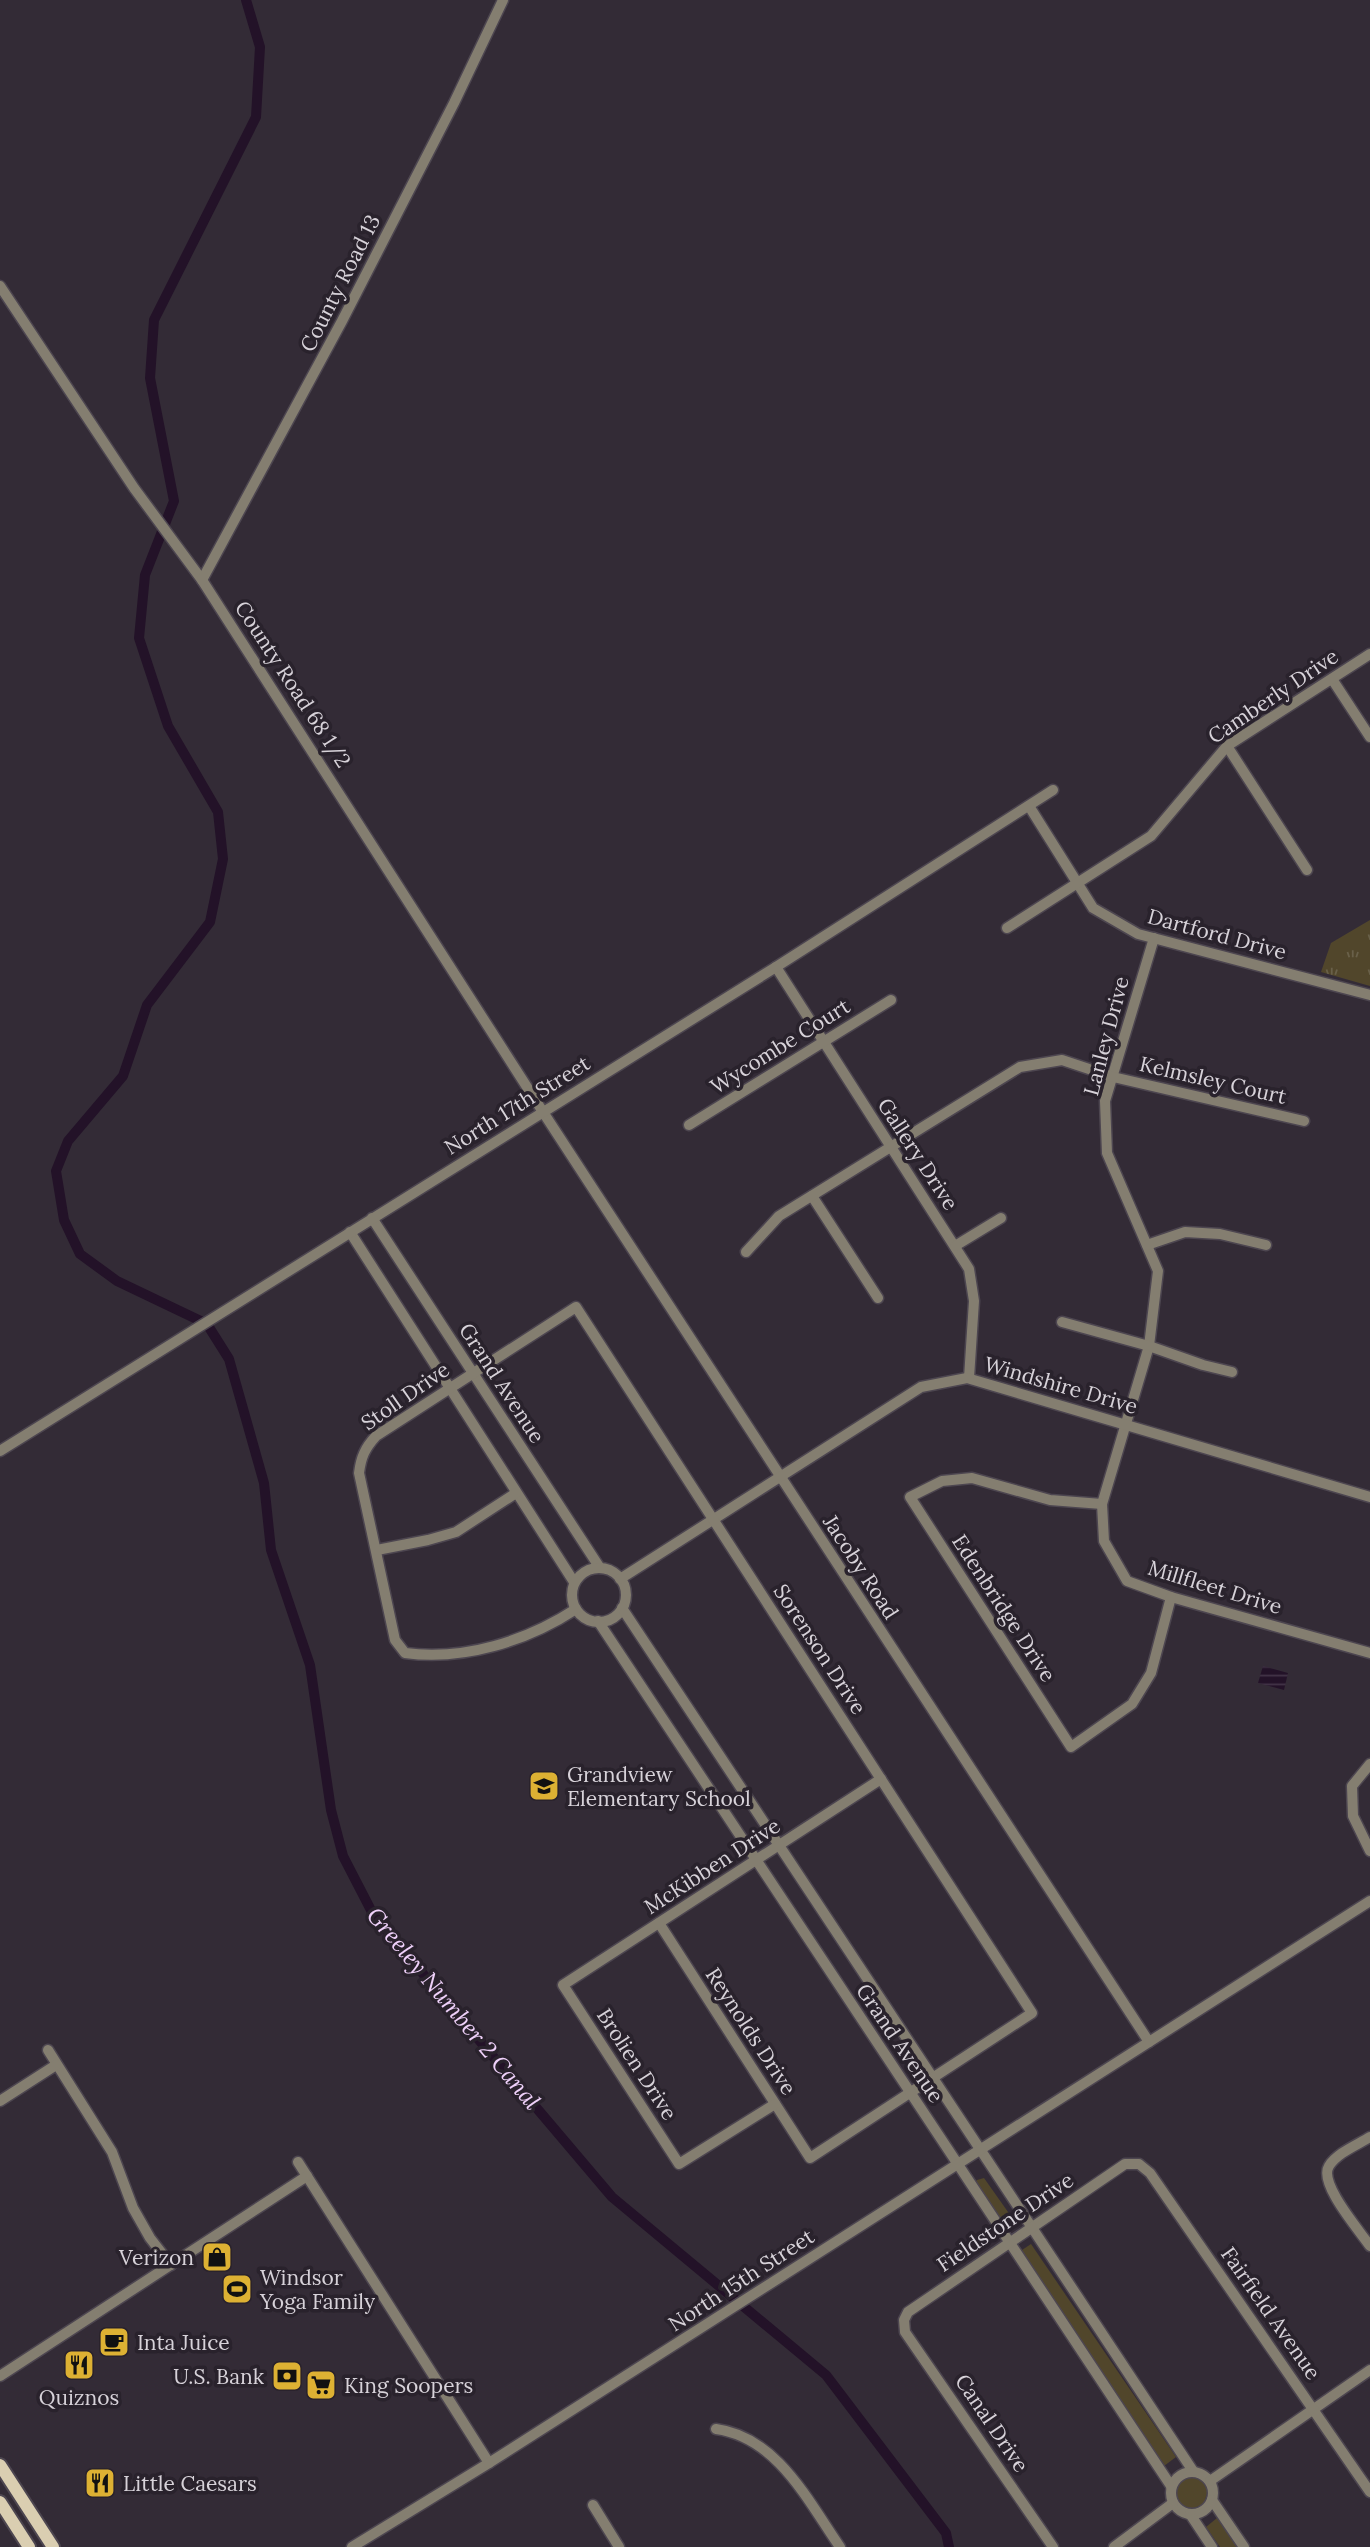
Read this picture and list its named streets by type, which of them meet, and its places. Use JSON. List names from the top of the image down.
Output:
{
  "streets": {
    "street": [
      "County Road 13",
      "County Road 68 1/2",
      "Camberly Drive",
      "Dartford Drive",
      "Lanley Drive",
      "Wycombe Court",
      "Kelmsley Court",
      "North 17th Street",
      "Gallery Drive",
      "Grand Avenue",
      "Windshire Drive",
      "Stoll Drive",
      "Jacoby Road",
      "Millfleet Drive",
      "Edenbridge Drive",
      "Sorenson Drive",
      "McKibben Drive",
      "Reynolds Drive",
      "Brolien Drive",
      "Fieldstone Drive",
      "North 15th Street",
      "Fairfield Avenue",
      "Canal Drive"
    ]
  },
  "crossings": [
    ["County Road 13", "County Road 68 1/2"],
    ["County Road 68 1/2", "North 17th Street"],
    ["County Road 68 1/2", "Jacoby Road"],
    ["Camberly Drive", "Dartford Drive"],
    ["Dartford Drive", "Lanley Drive"],
    ["Dartford Drive", "North 17th Street"],
    ["Lanley Drive", "Kelmsley Court"],
    ["Lanley Drive", "Windshire Drive"],
    ["Lanley Drive", "Millfleet Drive"],
    ["Wycombe Court", "Gallery Drive"],
    ["Kelmsley Court", "Gallery Drive"],
    ["North 17th Street", "Gallery Drive"],
    ["North 17th Street", "Grand Avenue"],
    ["North 17th Street", "Jacoby Road"],
    ["Gallery Drive", "Windshire Drive"],
    ["Grand Avenue", "Windshire Drive"],
    ["Grand Avenue", "Stoll Drive"],
    ["Grand Avenue", "Sorenson Drive"],
    ["Grand Avenue", "McKibben Drive"],
    ["Grand Avenue", "Reynolds Drive"],
    ["Grand Avenue", "Fieldstone Drive"],
    ["Grand Avenue", "North 15th Street"],
    ["Windshire Drive", "Stoll Drive"],
    ["Windshire Drive", "Jacoby Road"],
    ["Windshire Drive", "Millfleet Drive"],
    ["Windshire Drive", "Sorenson Drive"],
    ["Stoll Drive", "Sorenson Drive"],
    ["Jacoby Road", "North 15th Street"],
    ["Millfleet Drive", "Edenbridge Drive"],
    ["Sorenson Drive", "McKibben Drive"],
    ["McKibben Drive", "Reynolds Drive"],
    ["McKibben Drive", "Brolien Drive"],
    ["Reynolds Drive", "Brolien Drive"],
    ["Fieldstone Drive", "Fairfield Avenue"],
    ["Fieldstone Drive", "Canal Drive"]
  ],
  "water": ["Greeley Number 2 Canal"],
  "places": {
    "school or university": ["Grandview Elementary School"],
    "shop": ["Verizon"],
    "sports": ["Windsor Yoga Family"],
    "cafe": ["Inta Juice"],
    "restaurant": ["Quiznos", "Little Caesars"],
    "bank": ["U.S. Bank"],
    "supermarket": ["King Soopers"]
  }
}
